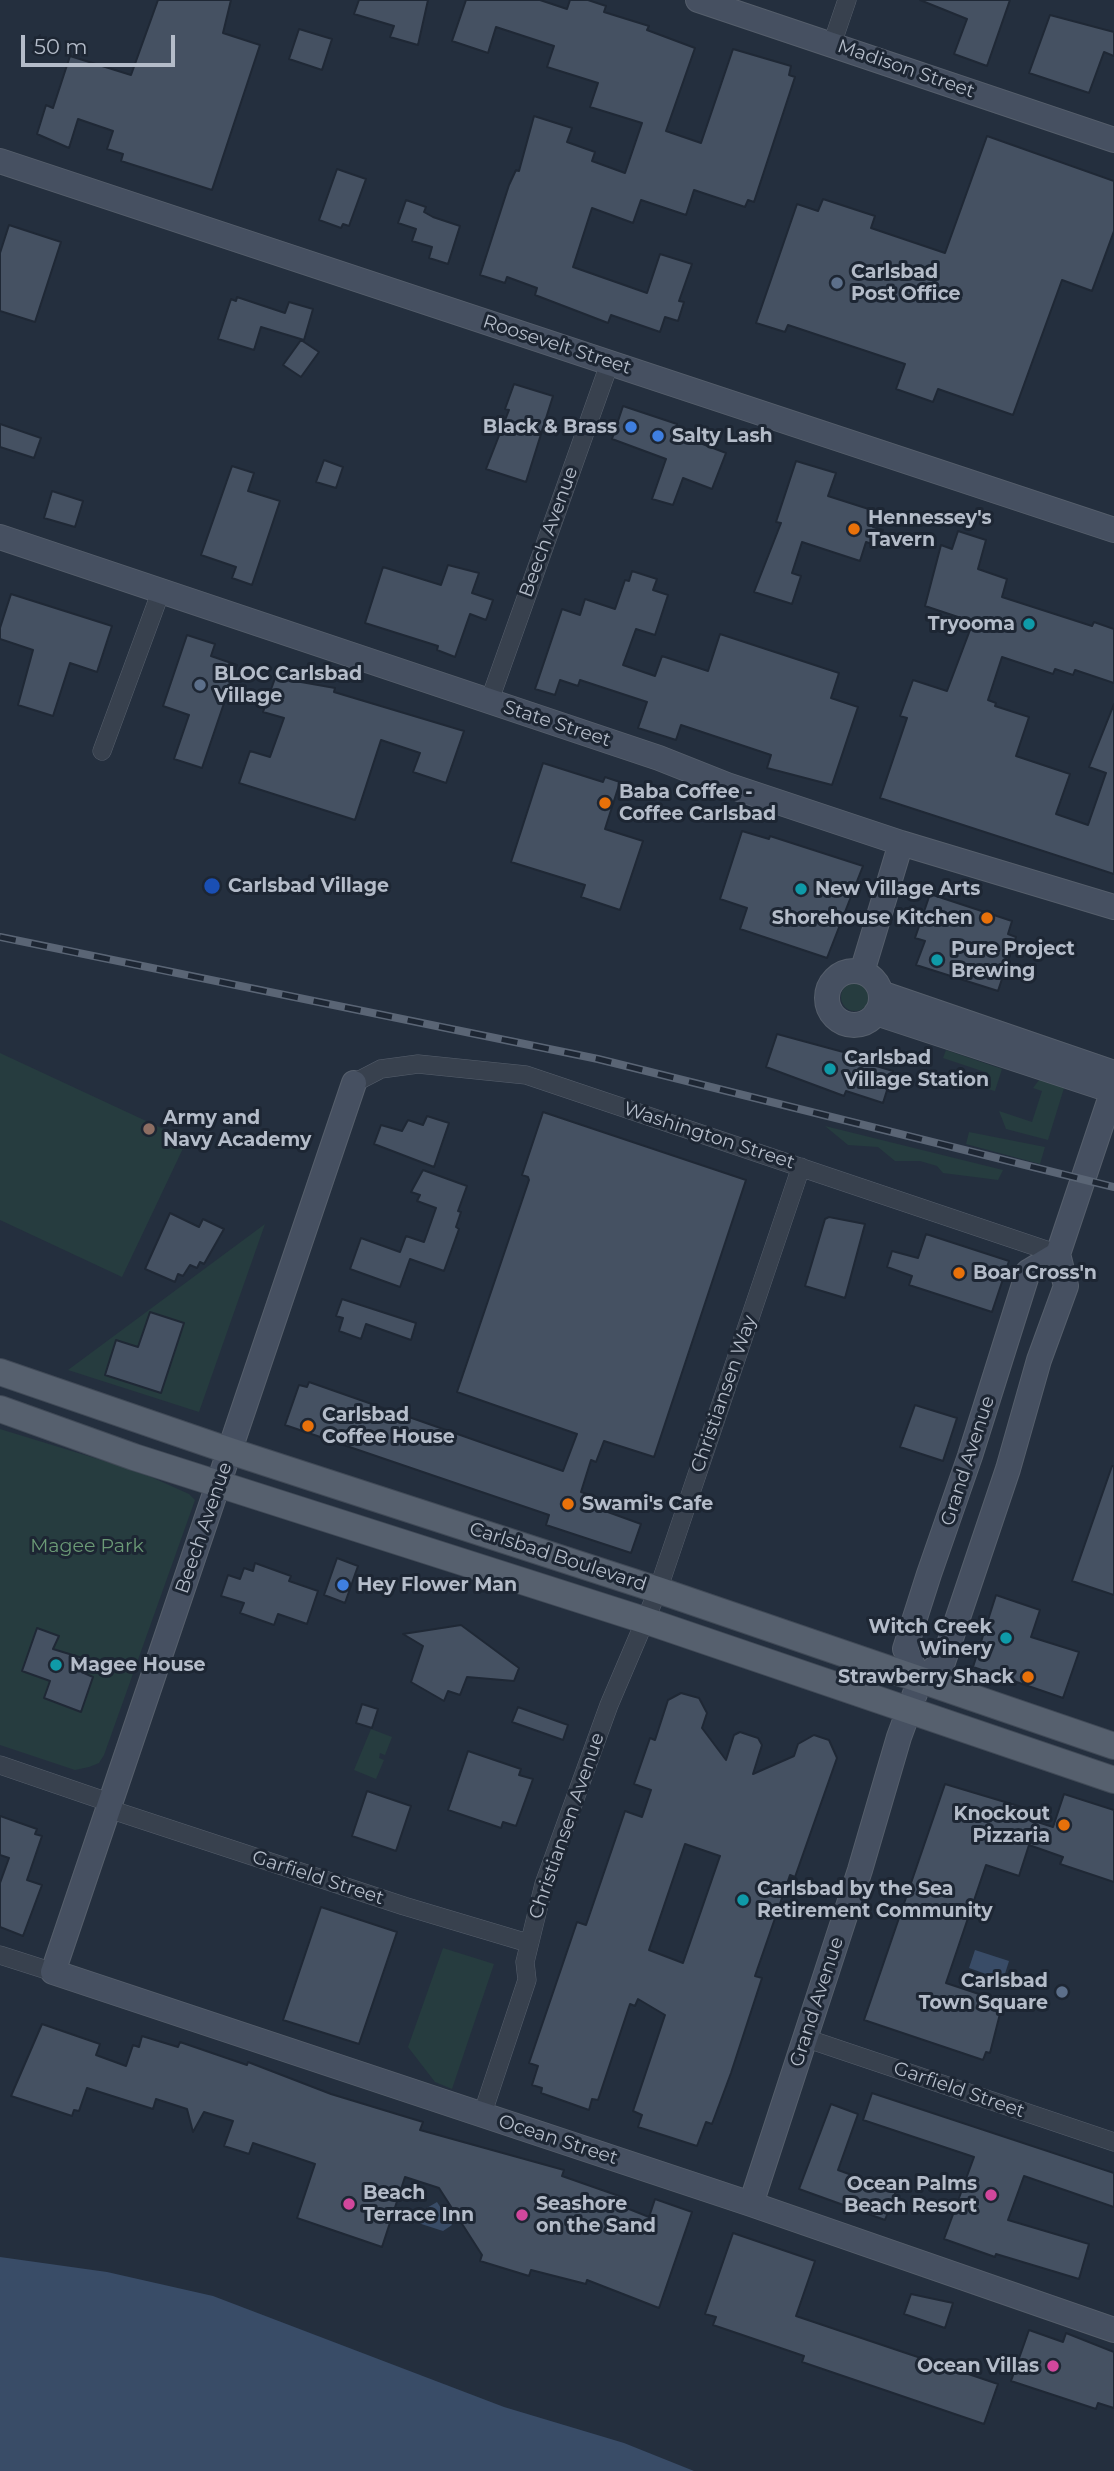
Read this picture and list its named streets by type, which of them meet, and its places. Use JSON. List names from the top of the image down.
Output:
{
  "streets": {
    "main road": ["Carlsbad Boulevard"],
    "street": [
      "Madison Street",
      "Roosevelt Street",
      "Beech Avenue",
      "State Street",
      "Washington Street",
      "Christiansen Way",
      "Grand Avenue",
      "Christiansen Avenue",
      "Garfield Street",
      "Ocean Street"
    ]
  },
  "crossings": [
    ["Roosevelt Street", "Beech Avenue"],
    ["Beech Avenue", "State Street"],
    ["Beech Avenue", "Washington Street"],
    ["Beech Avenue", "Carlsbad Boulevard"],
    ["Beech Avenue", "Garfield Street"],
    ["Beech Avenue", "Ocean Street"],
    ["Washington Street", "Christiansen Way"],
    ["Washington Street", "Grand Avenue"],
    ["Christiansen Way", "Carlsbad Boulevard"],
    ["Christiansen Way", "Christiansen Avenue"],
    ["Grand Avenue", "Carlsbad Boulevard"],
    ["Grand Avenue", "Garfield Street"],
    ["Grand Avenue", "Ocean Street"],
    ["Carlsbad Boulevard", "Christiansen Avenue"],
    ["Christiansen Avenue", "Garfield Street"],
    ["Christiansen Avenue", "Ocean Street"]
  ],
  "parks": ["Magee Park"],
  "places": [
    "Carlsbad Post Office",
    "Black & Brass",
    "Salty Lash",
    "Hennessey's Tavern",
    "Tryooma",
    "BLOC Carlsbad Village",
    "Baba Coffee - Coffee Carlsbad",
    "Carlsbad Village",
    "New Village Arts",
    "Shorehouse Kitchen",
    "Pure Project Brewing",
    "Carlsbad Village Station",
    "Army and Navy Academy",
    "Boar Cross'n",
    "Carlsbad Coffee House",
    "Swami's Cafe",
    "Hey Flower Man",
    "Witch Creek Winery",
    "Magee House",
    "Strawberry Shack",
    "Knockout Pizzaria",
    "Carlsbad by the Sea Retirement Community",
    "Carlsbad Town Square",
    "Ocean Palms Beach Resort",
    "Beach Terrace Inn",
    "Seashore on the Sand",
    "Ocean Villas"
  ],
  "scale_bar": "50 m"
}
